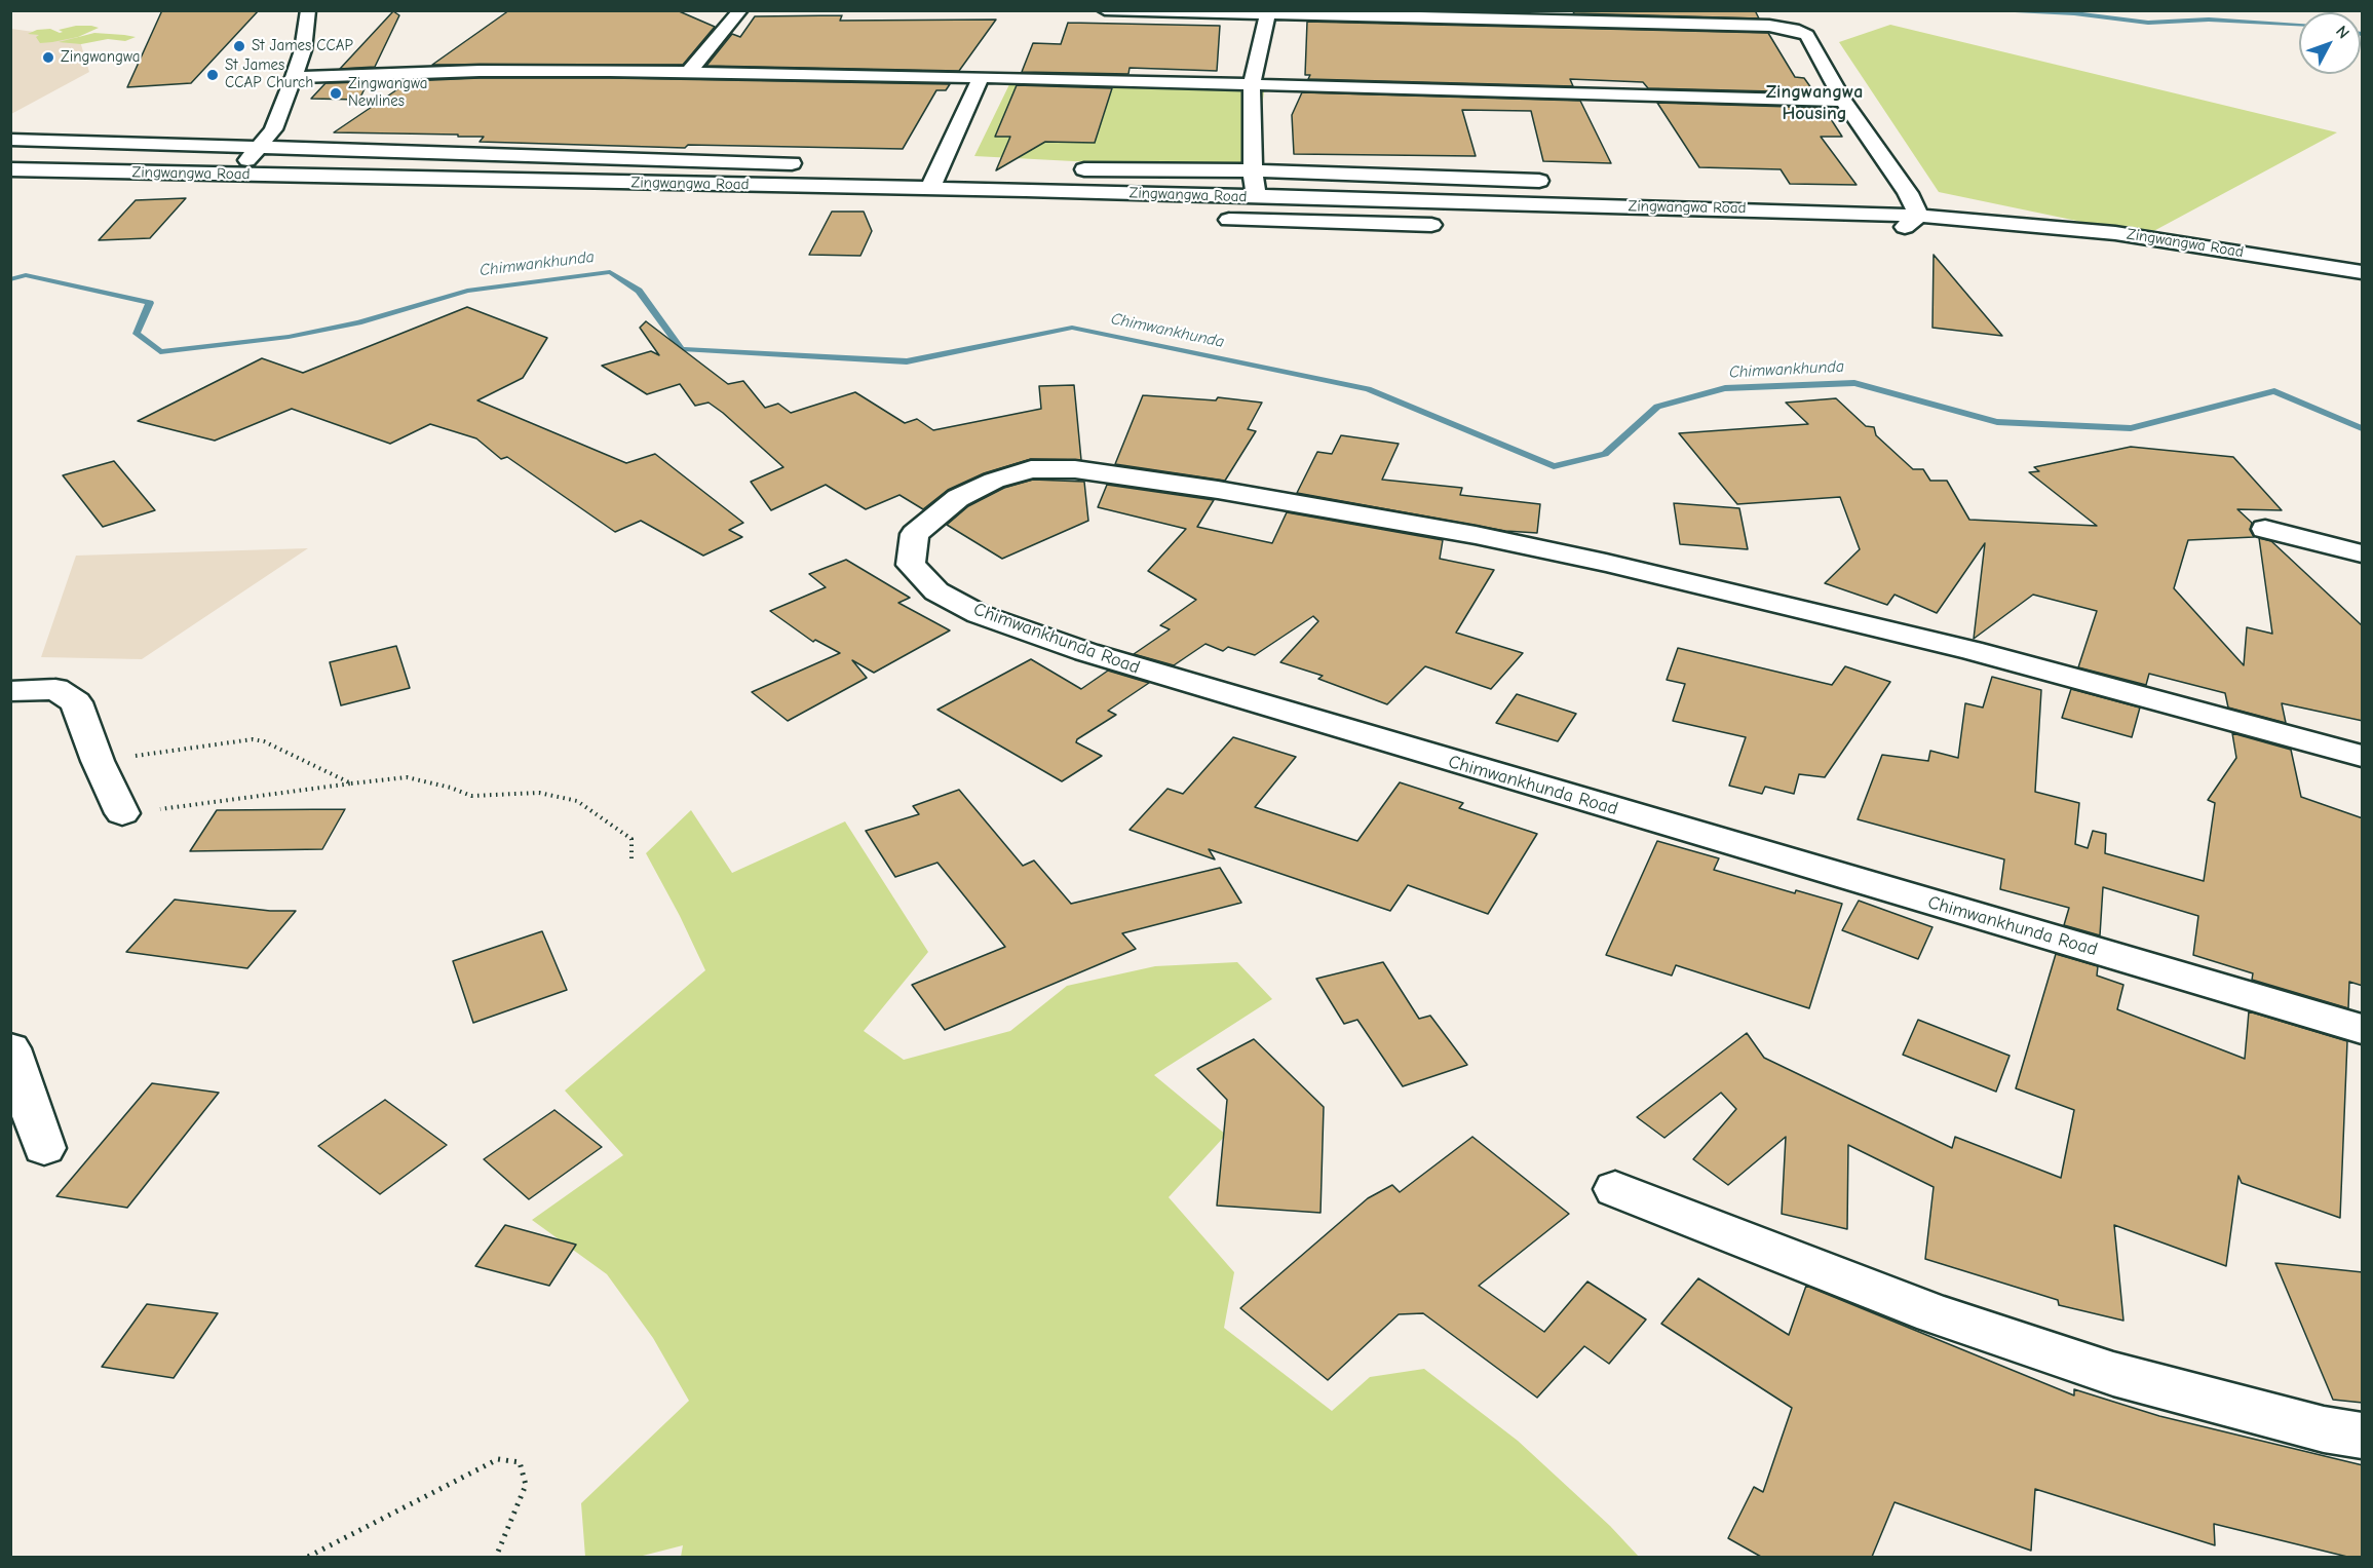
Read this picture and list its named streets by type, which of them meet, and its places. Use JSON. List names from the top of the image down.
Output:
{
  "streets": {
    "street": ["Zingwangwa Road", "Chimwankhunda Road"]
  },
  "districts": ["Zingwangwa Housing"],
  "water": ["Chimwankhunda"],
  "places": [
    "St James CCAP",
    "Zingwangwa",
    "St James CCAP Church",
    "Zingwangwa Newlines"
  ],
  "north": "top right"
}
